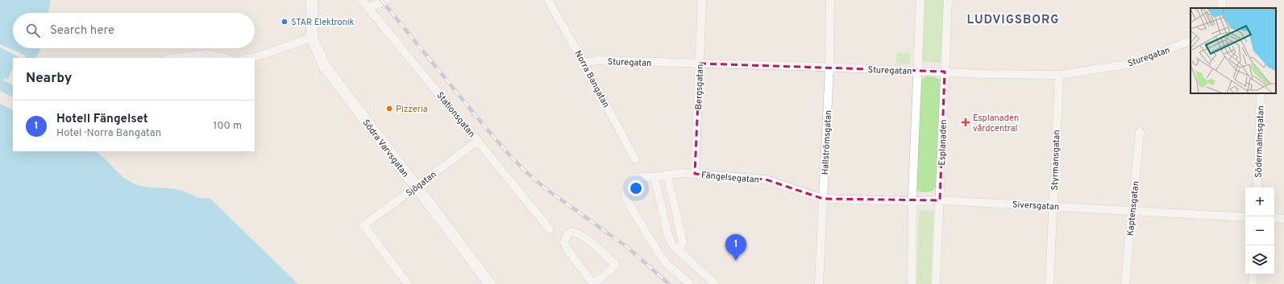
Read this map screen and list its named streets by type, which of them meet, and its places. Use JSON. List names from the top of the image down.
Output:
{
  "streets": {
    "street": [
      "Sturegatan",
      "Norra Bangatan",
      "Bergsgatan",
      "Stationsgatan",
      "Södermalmsgatan",
      "Hallströmsgatan",
      "Esplanaden",
      "Södra Varvsgatan",
      "Styrmansgatan",
      "Fängelsegatan",
      "Sjögatan",
      "Siversgatan",
      "Kaptensgatan"
    ]
  },
  "crossings": [
    ["Sturegatan", "Norra Bangatan"],
    ["Sturegatan", "Bergsgatan"],
    ["Sturegatan", "Hallströmsgatan"],
    ["Sturegatan", "Esplanaden"],
    ["Sturegatan", "Styrmansgatan"],
    ["Bergsgatan", "Fängelsegatan"],
    ["Stationsgatan", "Sjögatan"],
    ["Hallströmsgatan", "Fängelsegatan"],
    ["Hallströmsgatan", "Siversgatan"],
    ["Esplanaden", "Siversgatan"],
    ["Södra Varvsgatan", "Sjögatan"],
    ["Styrmansgatan", "Siversgatan"],
    ["Fängelsegatan", "Siversgatan"],
    ["Siversgatan", "Kaptensgatan"]
  ],
  "districts": ["LUDVIGSBORG"],
  "places": {
    "other": ["STAR Elektronik", "Pizzeria"],
    "health": ["Esplanaden vårdcentral"]
  },
  "page": {
    "search": "Search here",
    "heading": "Nearby",
    "list": [
      {
        "mark": "1",
        "name": "Hotell Fängelset",
        "note": "Hotel · Norra Bangatan",
        "value": "100 m"
      }
    ],
    "map_buttons": ["+", "−"],
    "pins": "1"
  }
}
